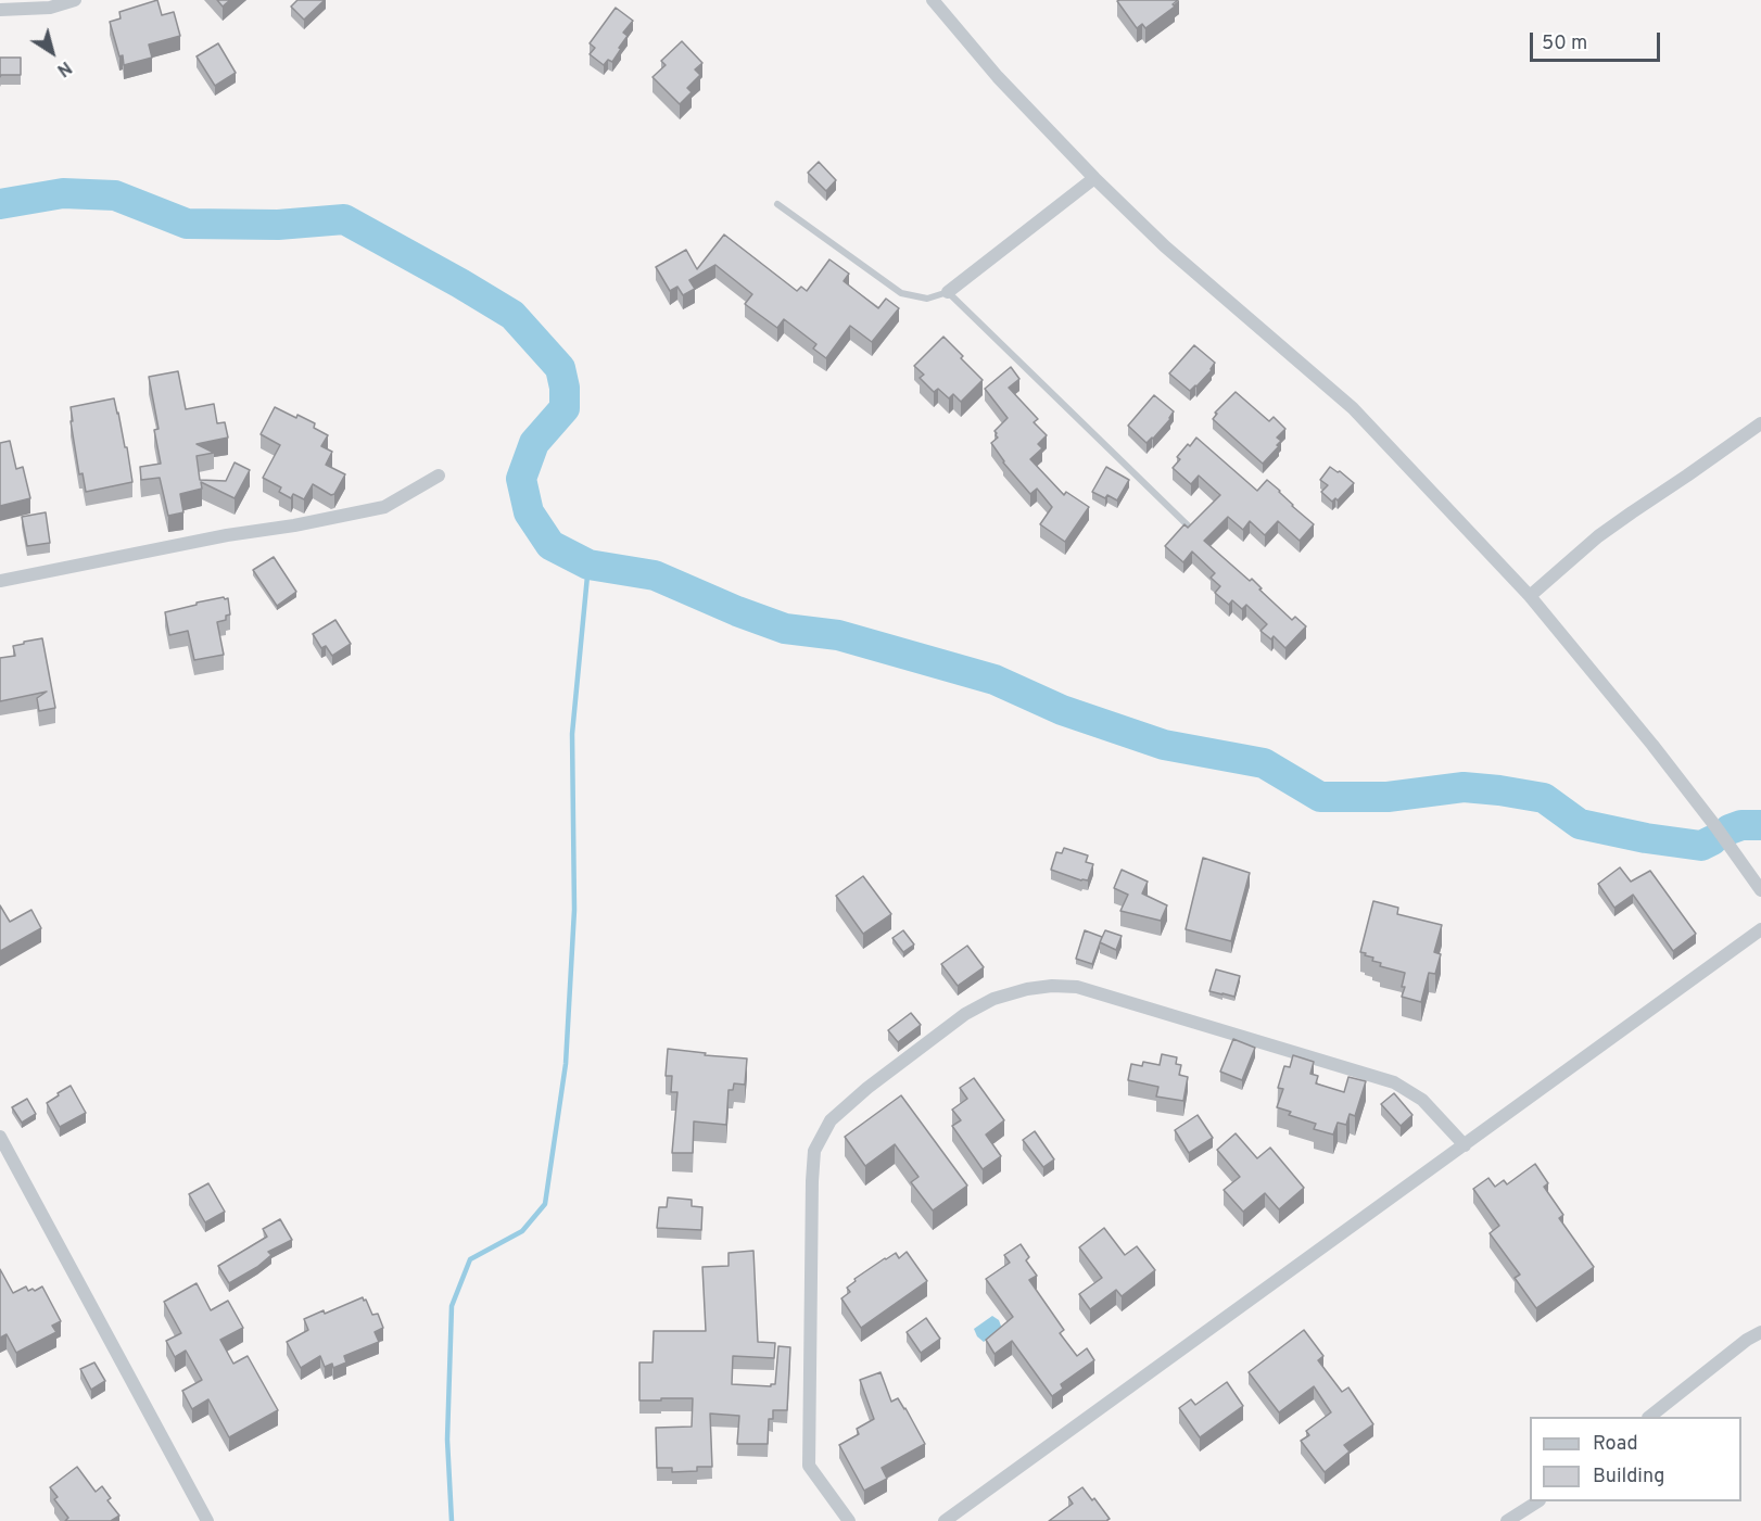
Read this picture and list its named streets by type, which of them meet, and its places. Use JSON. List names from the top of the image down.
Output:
{
  "legend": ["Road", "Building"],
  "scale_bar": "50 m",
  "north": "bottom right"
}
